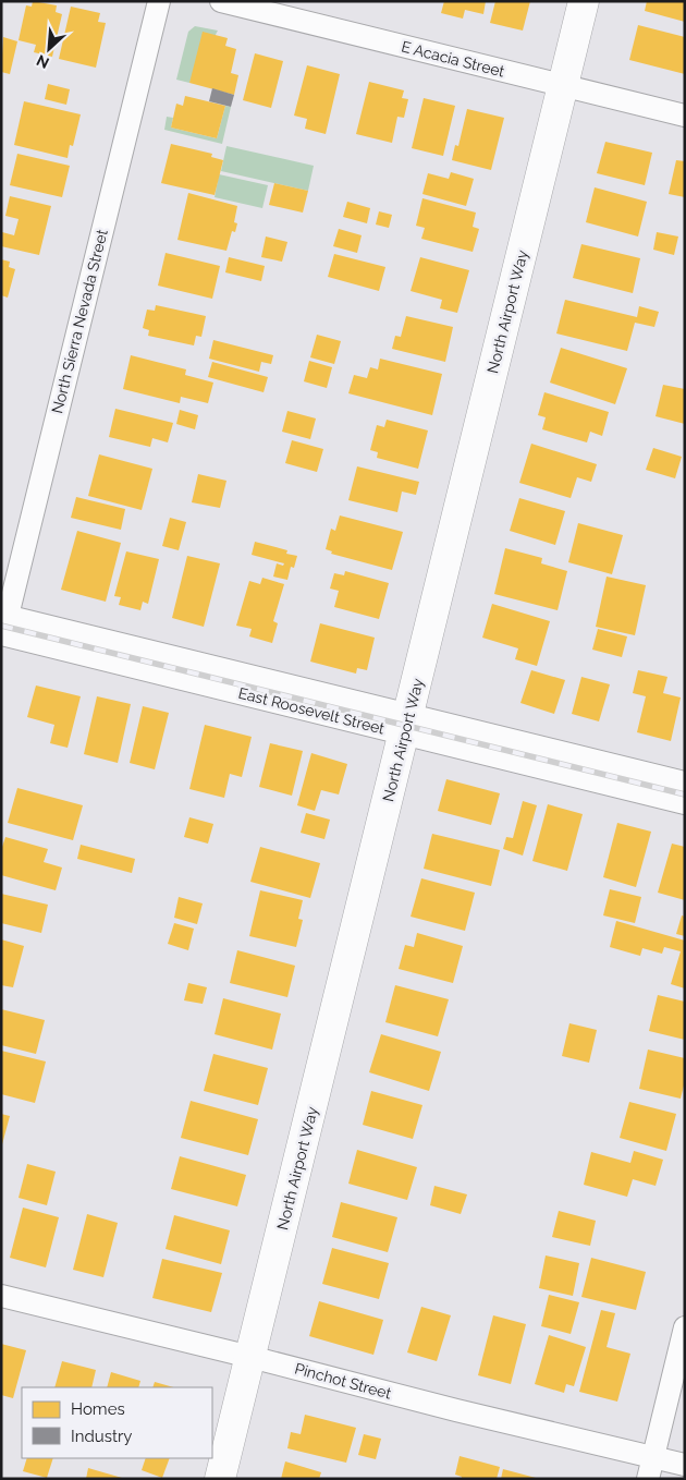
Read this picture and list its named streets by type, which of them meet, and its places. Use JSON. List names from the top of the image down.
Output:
{
  "streets": {
    "main road": ["North Airport Way"],
    "street": [
      "E Acacia Street",
      "North Sierra Nevada Street",
      "East Roosevelt Street",
      "Pinchot Street"
    ]
  },
  "crossings": [
    ["E Acacia Street", "North Airport Way"],
    ["North Airport Way", "East Roosevelt Street"],
    ["North Airport Way", "Pinchot Street"],
    ["North Sierra Nevada Street", "East Roosevelt Street"]
  ],
  "legend": ["Homes", "Industry"],
  "north": "bottom left"
}
